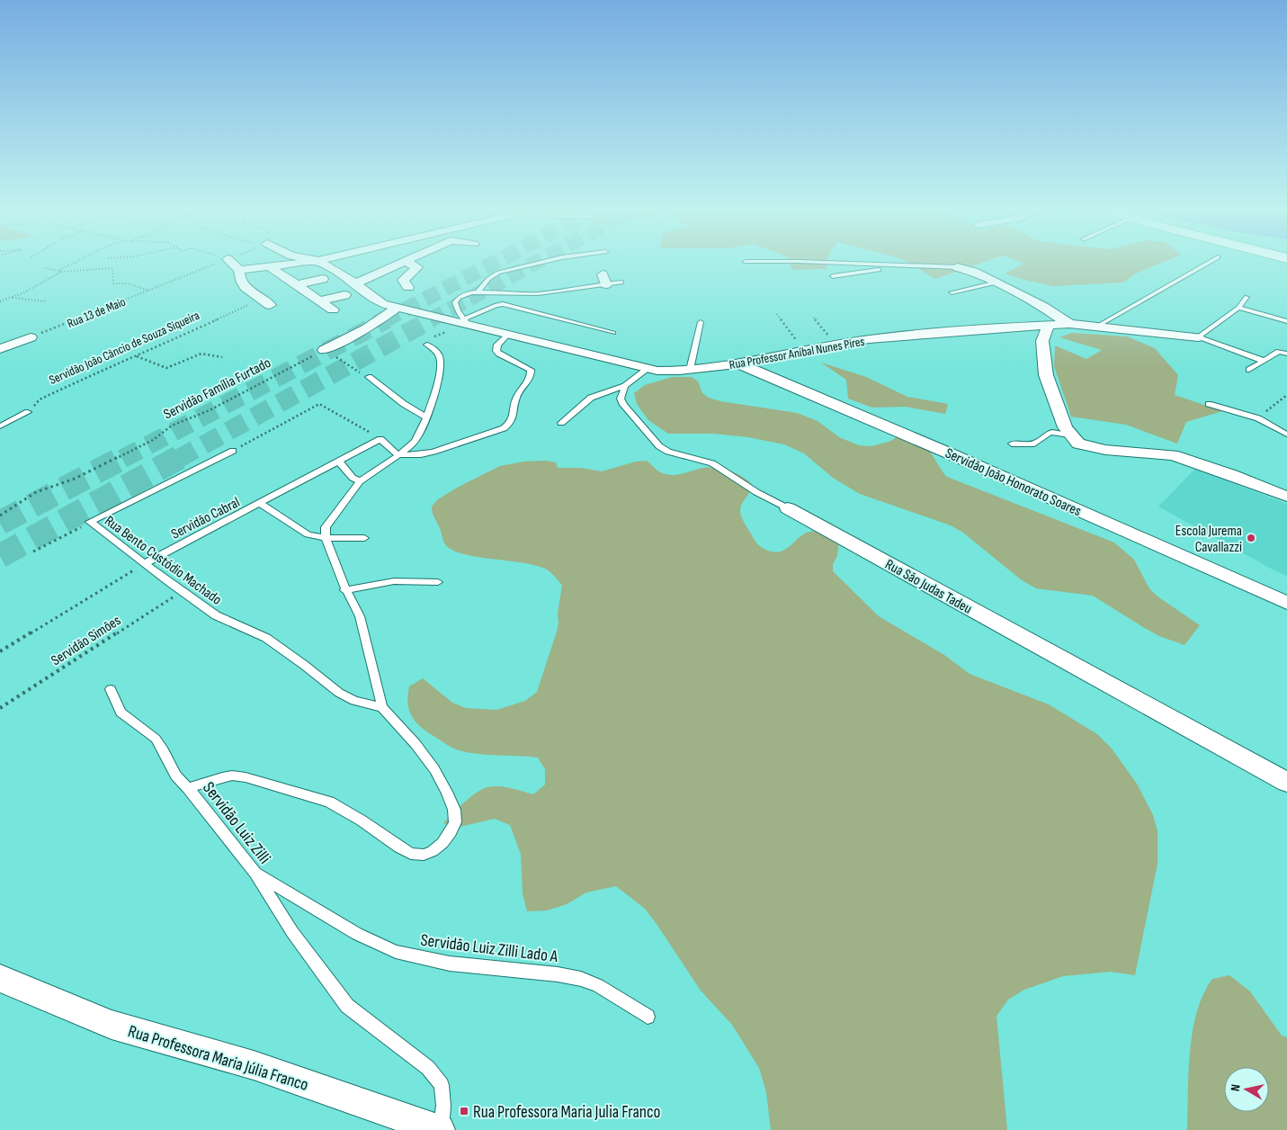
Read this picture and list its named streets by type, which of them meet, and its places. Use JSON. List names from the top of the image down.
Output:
{
  "streets": {
    "street": [
      "Rua Professor Aníbal Nunes Pires",
      "Servidão João Honorato Soares",
      "Rua São Judas Tadeu",
      "Rua Professora Maria Júlia Franco"
    ],
    "lane": [
      "Servidão Cabral",
      "Rua Bento Custódio Machado",
      "Servidão Luiz Zilli",
      "Servidão Luiz Zilli Lado A"
    ],
    "path": [
      "Rua 13 de Maio",
      "Servidão João Câncio de Souza Siqueira",
      "Servidão Família Furtado",
      "Servidão Simões"
    ]
  },
  "crossings": [
    ["Rua Professor Aníbal Nunes Pires", "Servidão João Honorato Soares"],
    ["Servidão Cabral", "Rua Bento Custódio Machado"],
    ["Rua Bento Custódio Machado", "Servidão Simões"],
    ["Rua Bento Custódio Machado", "Servidão Luiz Zilli"],
    ["Servidão Luiz Zilli", "Servidão Luiz Zilli Lado A"],
    ["Servidão Luiz Zilli", "Rua Professora Maria Júlia Franco"]
  ],
  "places": {
    "other": ["Escola Jurema Cavallazzi"],
    "transit": ["Rua Professora Maria Julia Franco"]
  },
  "north": "left"
}
